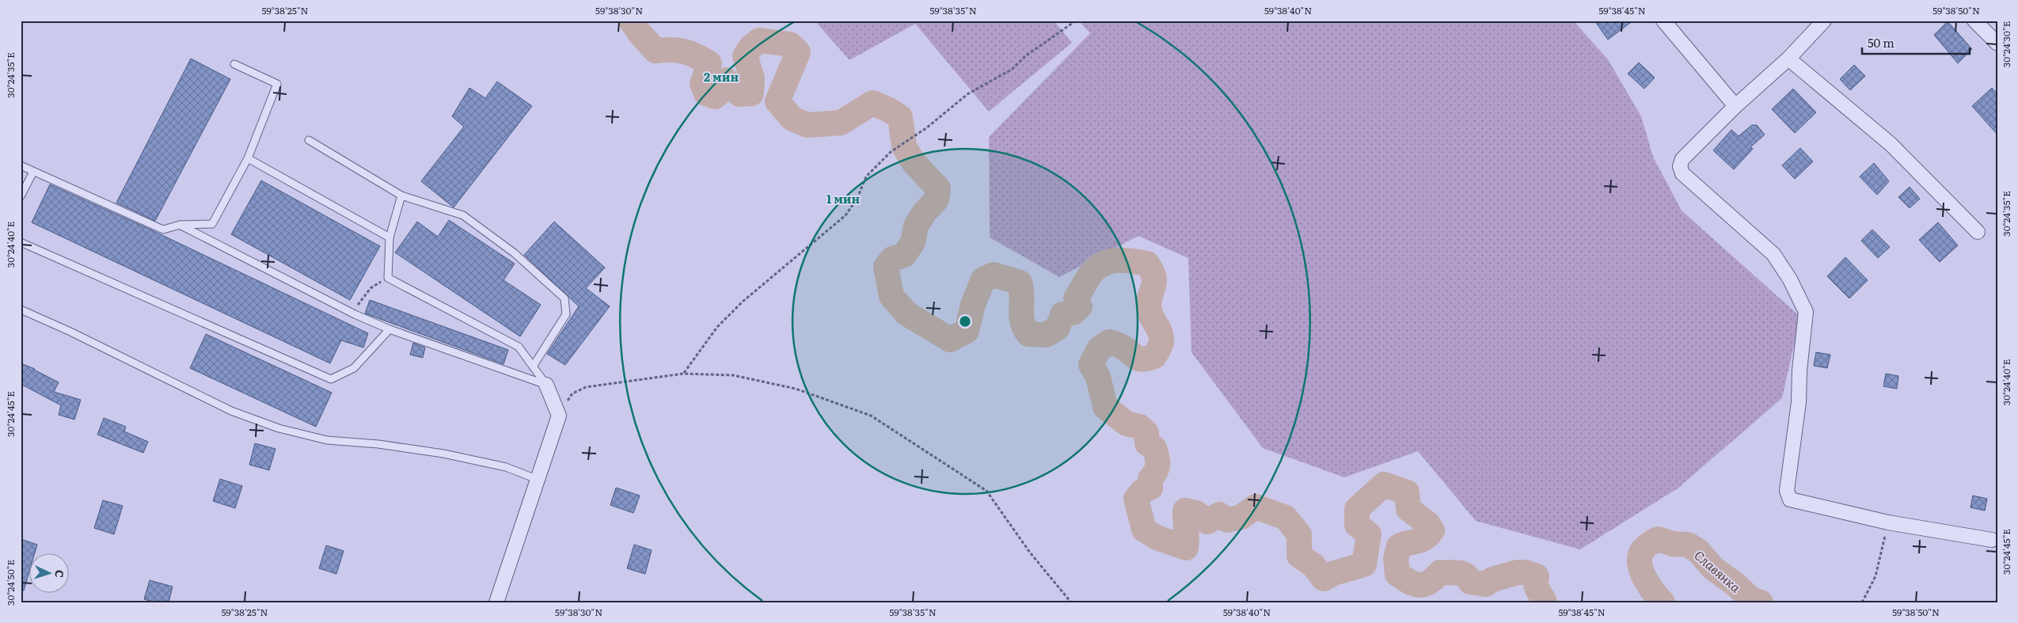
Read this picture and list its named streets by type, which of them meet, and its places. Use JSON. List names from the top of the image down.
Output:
{
  "water": ["Славянка"],
  "scale_bar": "50 m",
  "north": "right",
  "coordinates": [
    "59°38'25\"N",
    "59°38'30\"N",
    "59°38'35\"N",
    "59°38'40\"N",
    "59°38'45\"N",
    "59°38'50\"N",
    "30°24'30\"E",
    "30°24'35\"E",
    "30°24'40\"E",
    "30°24'45\"E",
    "30°24'50\"E"
  ],
  "rings": ["2 мин", "1 мин"]
}
